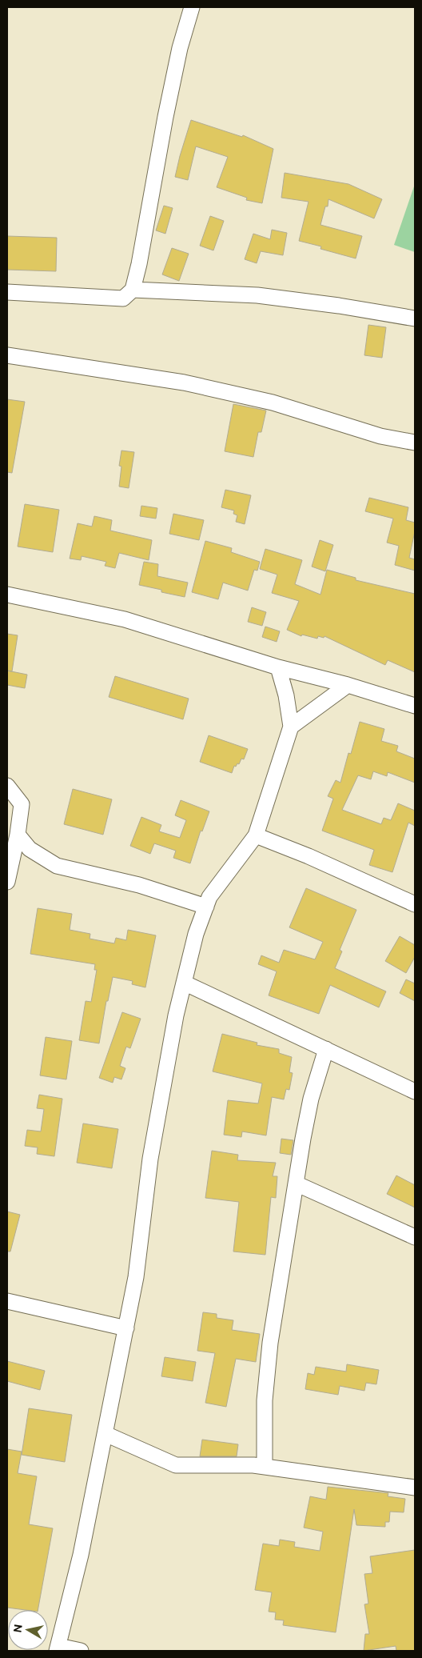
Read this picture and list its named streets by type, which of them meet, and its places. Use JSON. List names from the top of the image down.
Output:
{
  "north": "left"
}
